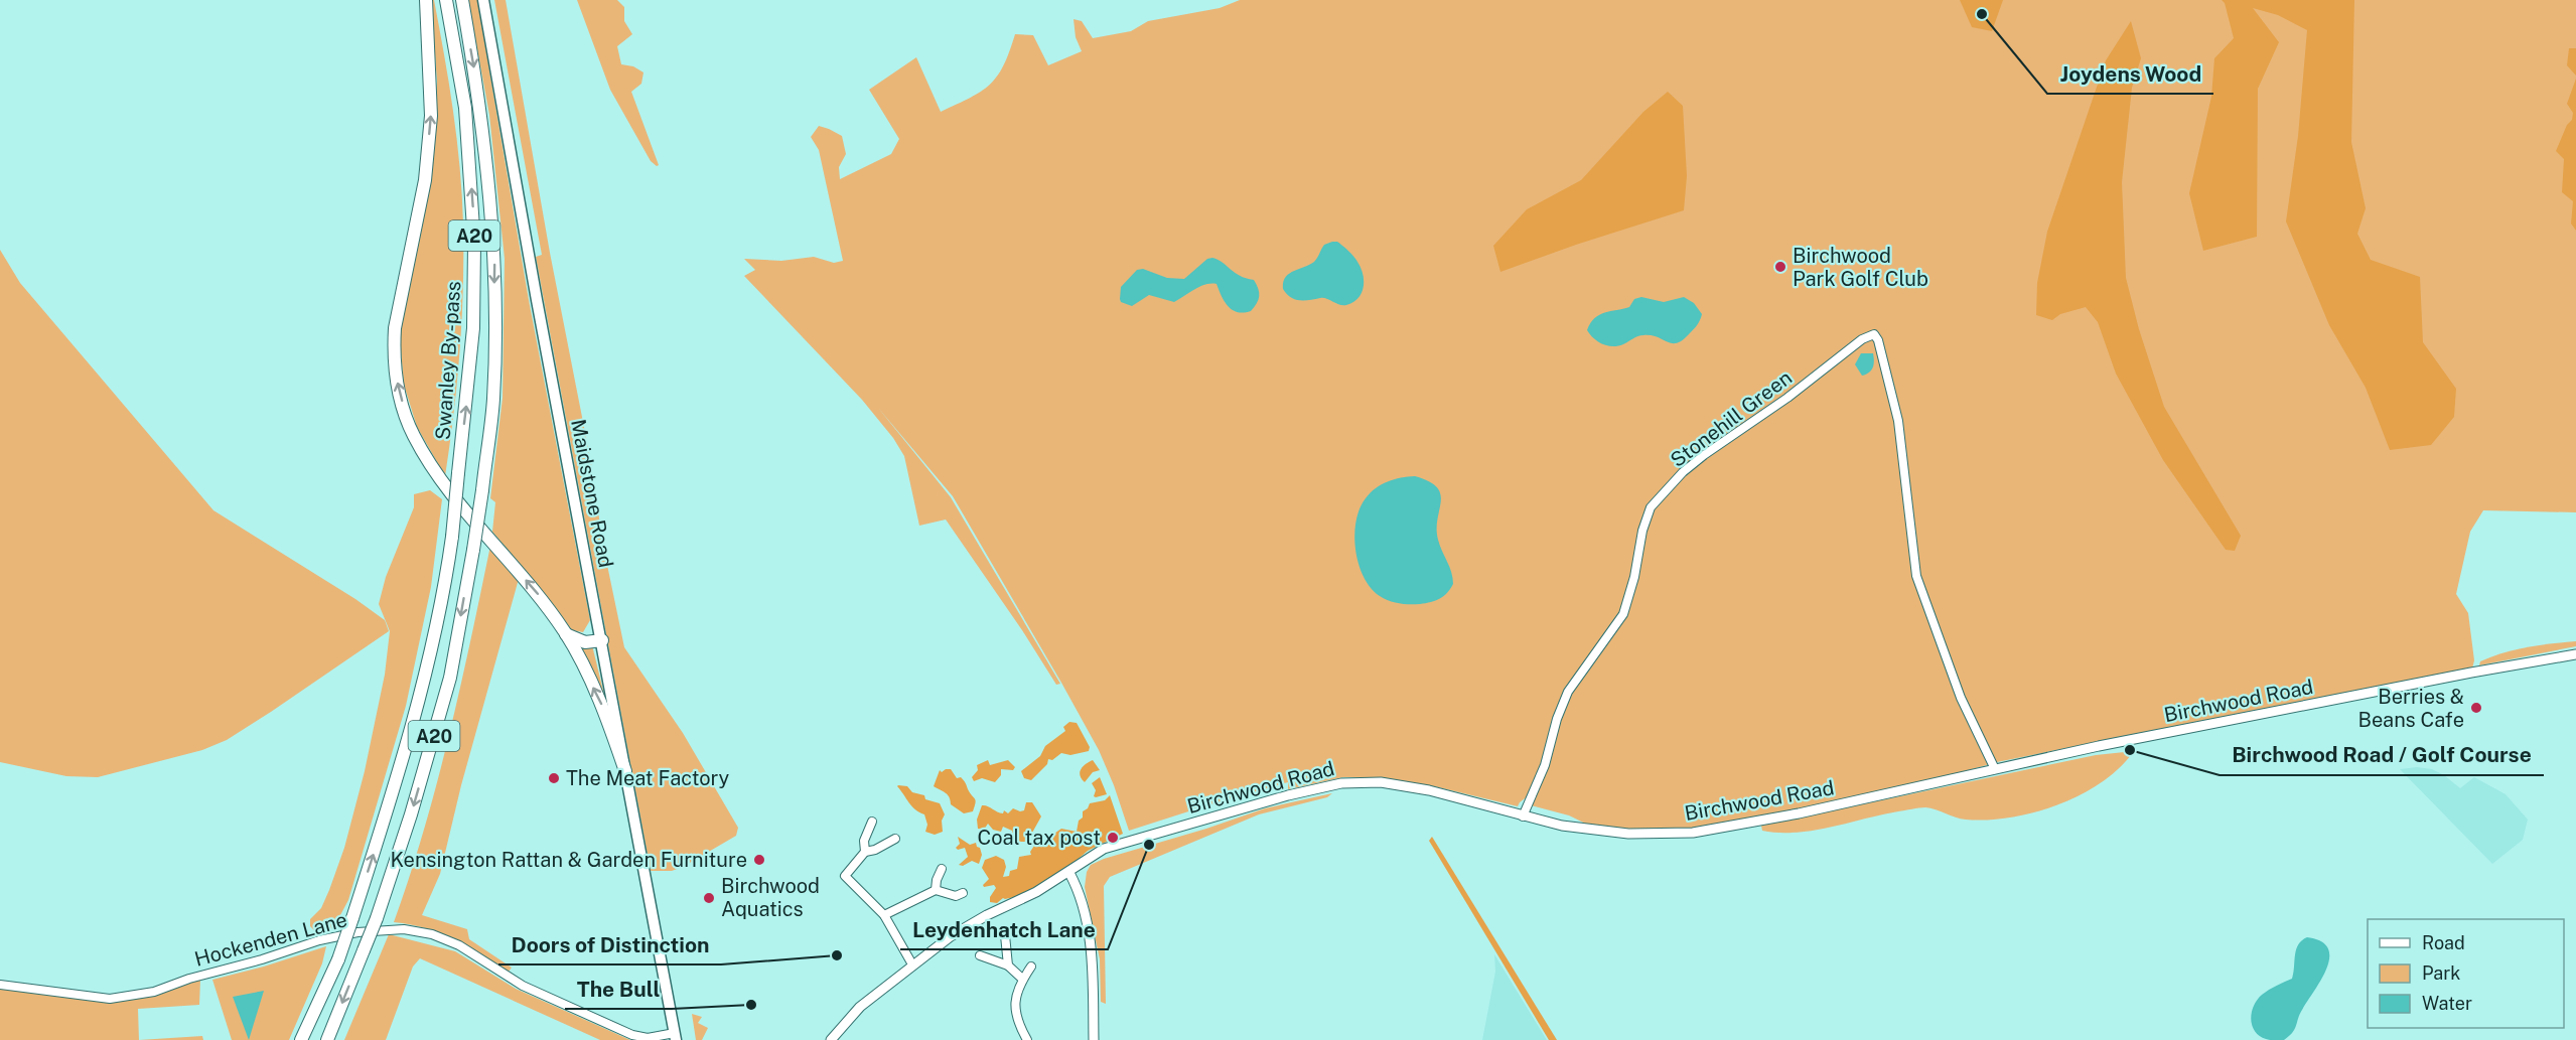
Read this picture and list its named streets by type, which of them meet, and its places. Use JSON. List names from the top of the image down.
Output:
{
  "streets": {
    "highway": ["A20", "Swanley By-pass"],
    "main road": ["Maidstone Road"],
    "street": ["Stonehill Green", "Birchwood Road", "Hockenden Lane"]
  },
  "crossings": [
    ["Stonehill Green", "Birchwood Road"],
    ["Maidstone Road", "Hockenden Lane"]
  ],
  "places": [
    "Joydens Wood",
    "Birchwood Park Golf Club",
    "Berries & Beans Cafe",
    "Birchwood Road / Golf Course",
    "The Meat Factory",
    "Coal tax post",
    "Leydenhatch Lane",
    "Kensington Rattan & Garden Furniture",
    "Birchwood Aquatics",
    "Doors of Distinction",
    "The Bull"
  ],
  "legend": ["Road", "Park", "Water"]
}
